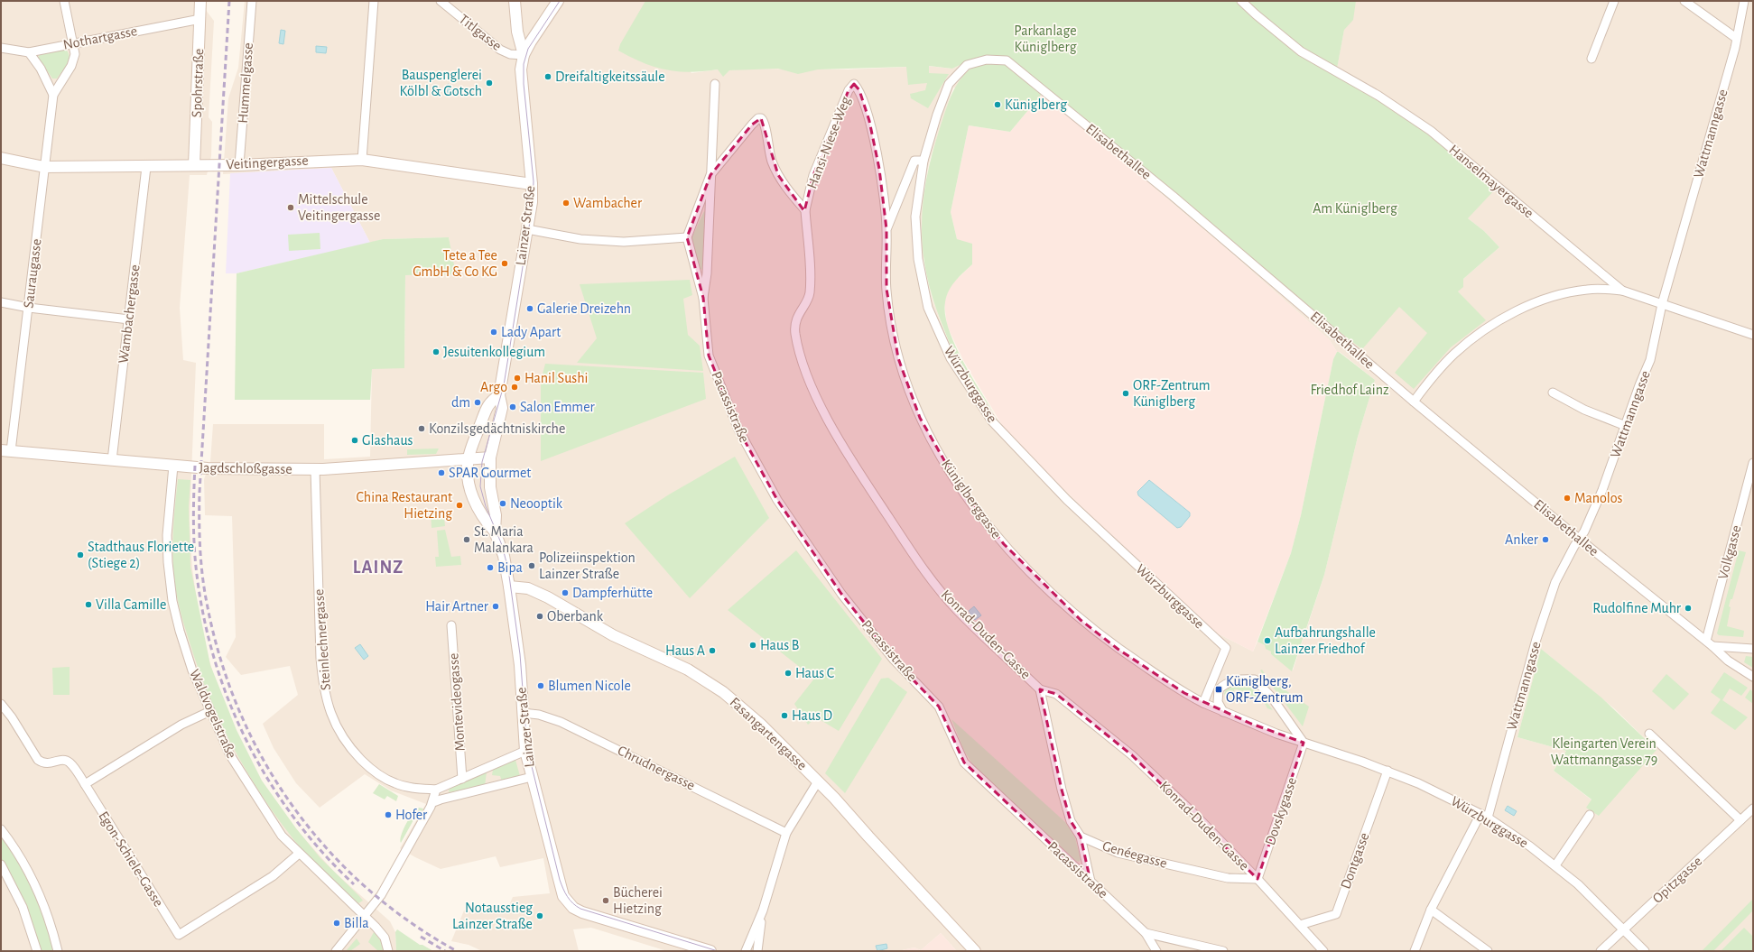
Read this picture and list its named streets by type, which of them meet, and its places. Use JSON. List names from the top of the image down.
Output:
{
  "streets": {
    "main road": [
      "Spohrstraße",
      "Veitingergasse",
      "Lainzer Straße",
      "Jagdschloßgasse",
      "Fasangartengasse"
    ],
    "street": [
      "Titlgasse",
      "Nothartgasse",
      "Hummelgasse",
      "Wattmanngasse",
      "Hansi-Niese-Weg",
      "Elisabethallee",
      "Hanselmayergasse",
      "Sauraugasse",
      "Wambachergasse",
      "Würzburggasse",
      "Pacassistraße",
      "Küniglberggasse",
      "Volkgasse",
      "Konrad-Duden-Gasse",
      "Steinlechnergasse",
      "Montevideogasse",
      "Waldvogelstraße",
      "Chrudnergasse",
      "Dovskygasse",
      "Genéegasse",
      "Egon-Schiele-Gasse",
      "Dontgasse",
      "Opitzgasse"
    ]
  },
  "crossings": [
    ["Titlgasse", "Lainzer Straße"],
    ["Nothartgasse", "Spohrstraße"],
    ["Nothartgasse", "Sauraugasse"],
    ["Spohrstraße", "Veitingergasse"],
    ["Hummelgasse", "Veitingergasse"],
    ["Wattmanngasse", "Elisabethallee"],
    ["Wattmanngasse", "Hanselmayergasse"],
    ["Wattmanngasse", "Würzburggasse"],
    ["Hansi-Niese-Weg", "Pacassistraße"],
    ["Hansi-Niese-Weg", "Küniglberggasse"],
    ["Hansi-Niese-Weg", "Konrad-Duden-Gasse"],
    ["Elisabethallee", "Würzburggasse"],
    ["Elisabethallee", "Volkgasse"],
    ["Veitingergasse", "Lainzer Straße"],
    ["Veitingergasse", "Sauraugasse"],
    ["Veitingergasse", "Wambachergasse"],
    ["Lainzer Straße", "Jagdschloßgasse"],
    ["Lainzer Straße", "Fasangartengasse"],
    ["Lainzer Straße", "Chrudnergasse"],
    ["Sauraugasse", "Jagdschloßgasse"],
    ["Wambachergasse", "Jagdschloßgasse"],
    ["Würzburggasse", "Küniglberggasse"],
    ["Würzburggasse", "Dovskygasse"],
    ["Würzburggasse", "Dontgasse"],
    ["Würzburggasse", "Opitzgasse"],
    ["Jagdschloßgasse", "Steinlechnergasse"],
    ["Jagdschloßgasse", "Waldvogelstraße"],
    ["Konrad-Duden-Gasse", "Dovskygasse"],
    ["Konrad-Duden-Gasse", "Genéegasse"],
    ["Konrad-Duden-Gasse", "Dontgasse"],
    ["Waldvogelstraße", "Egon-Schiele-Gasse"],
    ["Dovskygasse", "Genéegasse"]
  ],
  "districts": ["LAINZ"],
  "parks": [
    "Parkanlage Küniglberg",
    "Am Küniglberg",
    "Friedhof Lainz",
    "Kleingarten Verein Wattmanngasse 79"
  ],
  "places": {
    "other": [
      "Dreifaltigkeitssäule",
      "Bauspenglerei Kölbl & Gotsch",
      "Küniglberg",
      "Wambacher",
      "Mittelschule Veitingergasse",
      "Tete a Tee GmbH & Co KG",
      "Galerie Dreizehn",
      "Lady Apart",
      "Jesuitenkollegium",
      "Hanil Sushi",
      "Argo",
      "ORF-Zentrum Küniglberg",
      "dm",
      "Salon Emmer",
      "Konzilsgedächtniskirche",
      "Glashaus",
      "SPAR Gourmet",
      "Manolos",
      "Neooptik",
      "China Restaurant Hietzing",
      "St. Maria Malankara",
      "Anker",
      "Stadthaus Floriette (Stiege 2)",
      "Polizeiinspektion Lainzer Straße",
      "Bipa",
      "Dampferhütte",
      "Villa Camille",
      "Hair Artner",
      "Rudolfine Muhr",
      "Oberbank",
      "Aufbahrungshalle Lainzer Friedhof",
      "Haus B",
      "Haus A",
      "Haus C",
      "Blumen Nicole",
      "Haus D",
      "Hofer",
      "Bücherei Hietzing",
      "Notausstieg Lainzer Straße",
      "Billa"
    ],
    "transit": ["Küniglberg, ORF-Zentrum"]
  }
}
